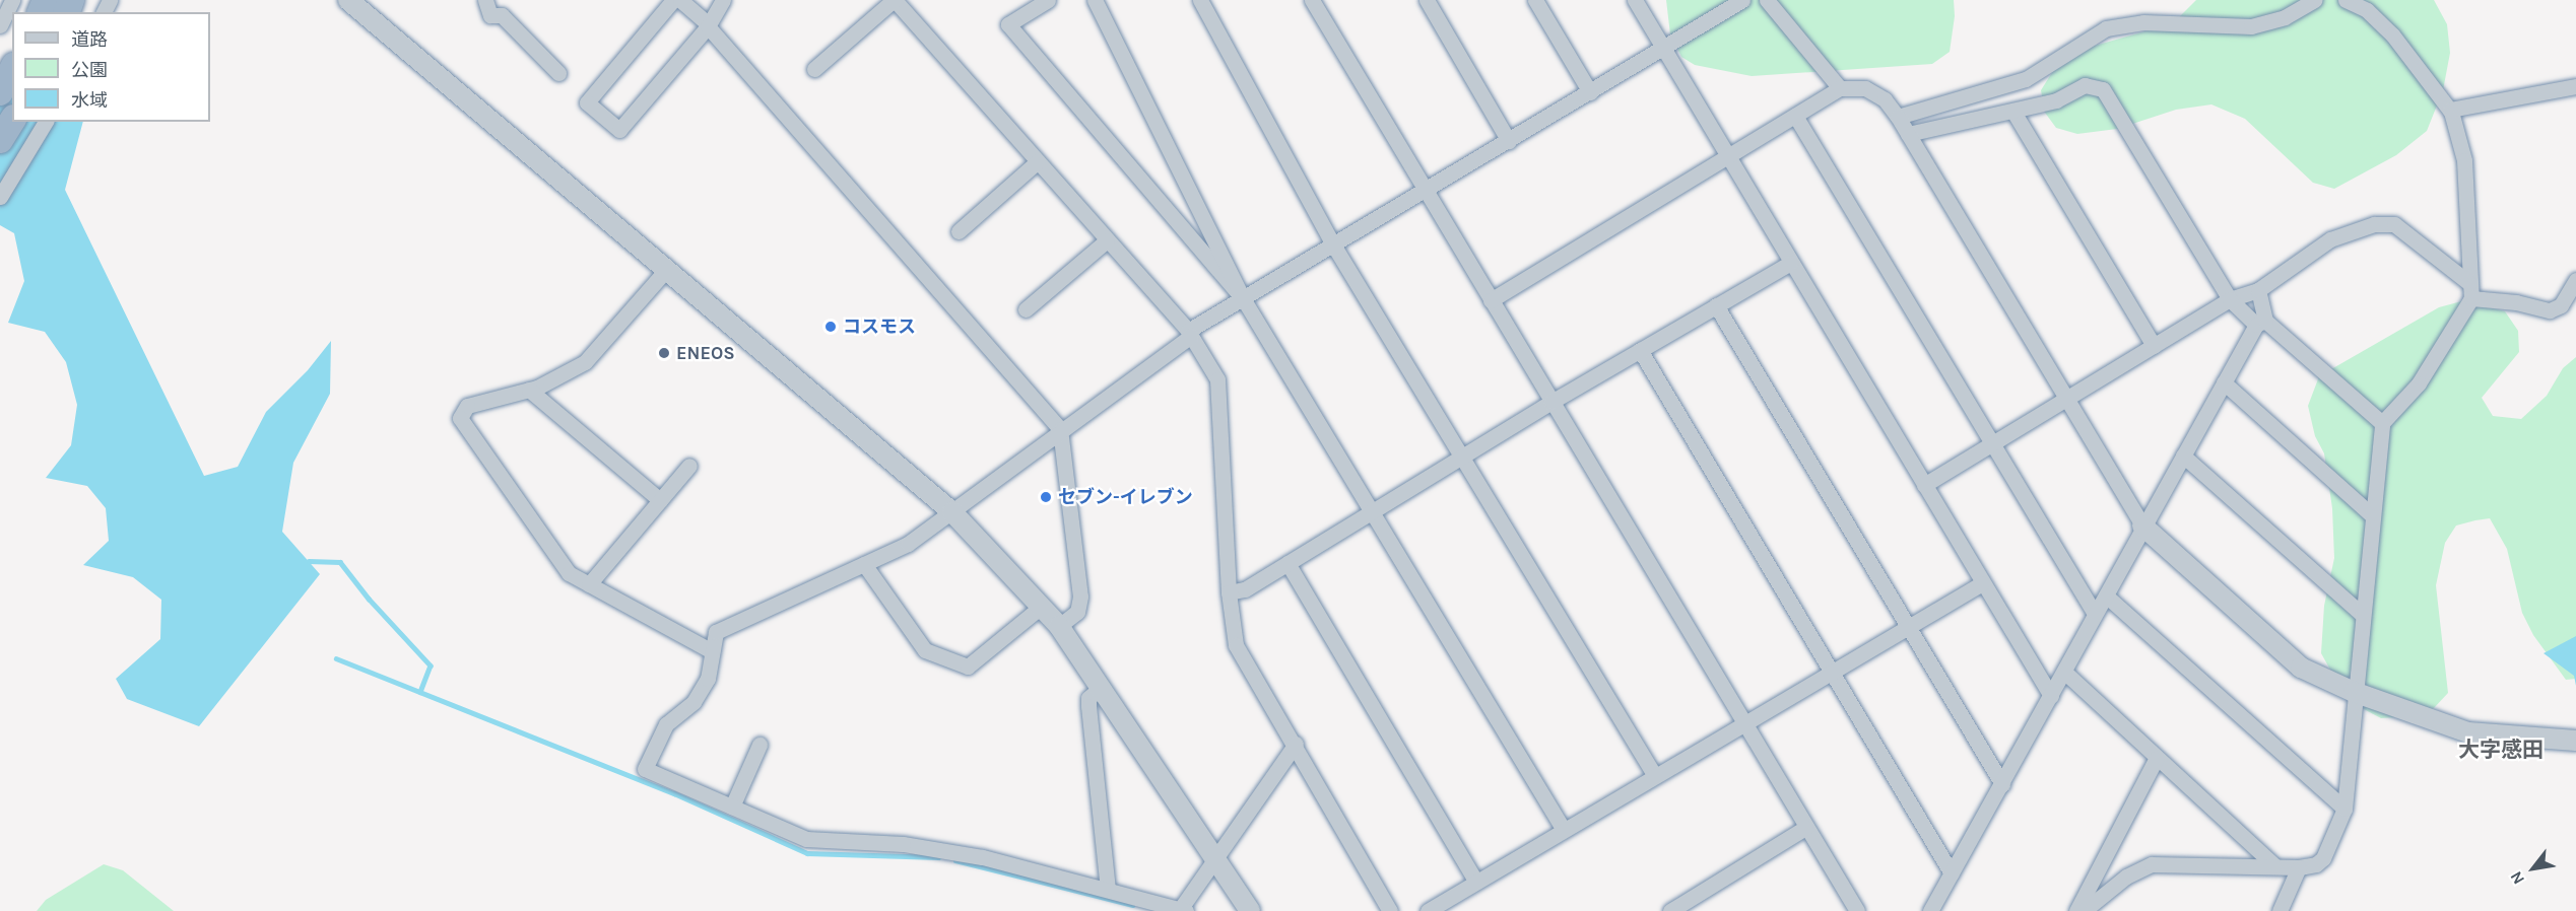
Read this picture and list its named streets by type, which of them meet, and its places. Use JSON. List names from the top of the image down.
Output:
{
  "districts": ["大字感田"],
  "places": ["コスモス", "ENEOS", "セブン-イレブン"],
  "legend": ["道路", "公園", "水域"],
  "north": "bottom left"
}
